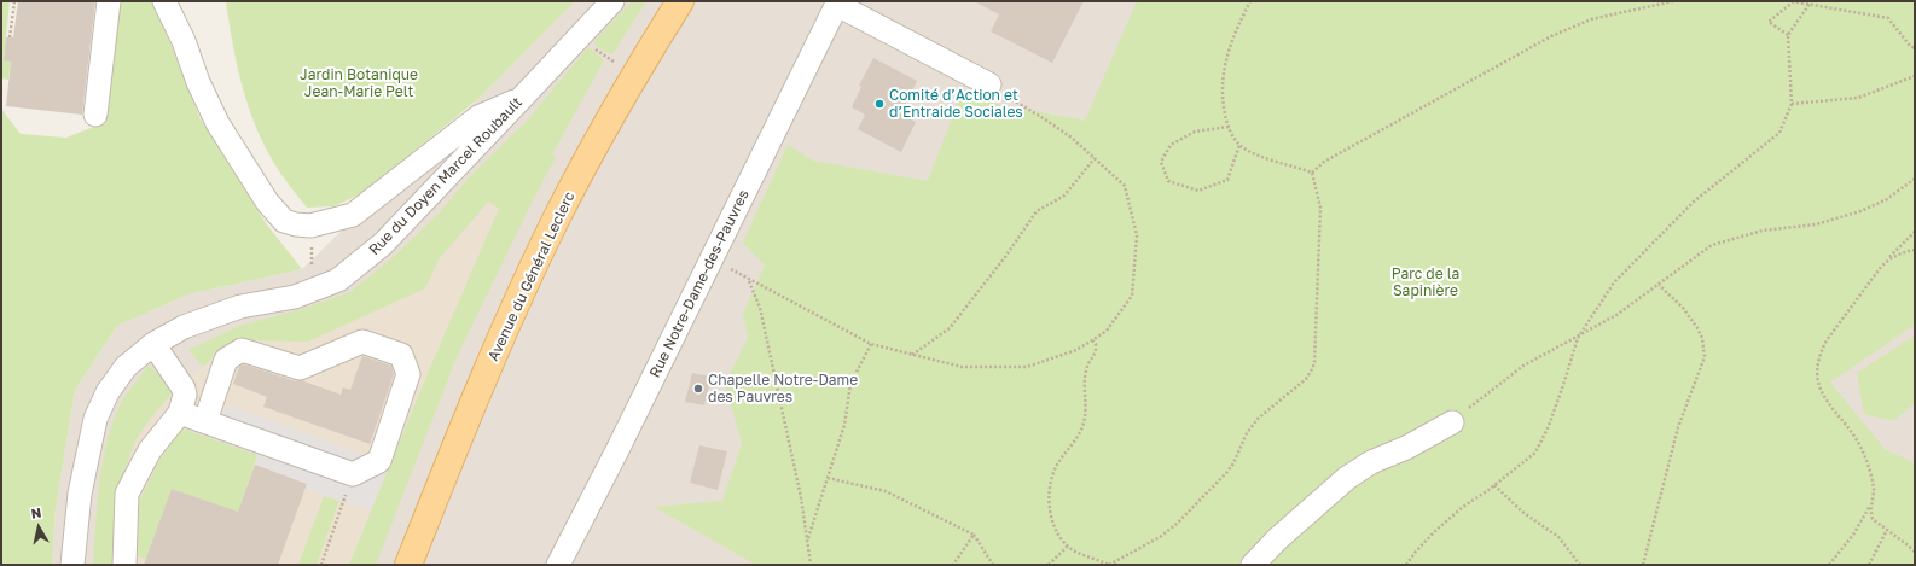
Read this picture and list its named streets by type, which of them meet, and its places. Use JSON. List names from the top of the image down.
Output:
{
  "streets": {
    "main road": ["Avenue du Général Leclerc"],
    "street": ["Rue du Doyen Marcel Roubault", "Rue Notre-Dame-des-Pauvres"]
  },
  "parks": ["Jardin Botanique Jean-Marie Pelt", "Parc de la Sapinière"],
  "places": ["Comité d’Action et d’Entraide Sociales", "Chapelle Notre-Dame des Pauvres"],
  "north": "top"
}
